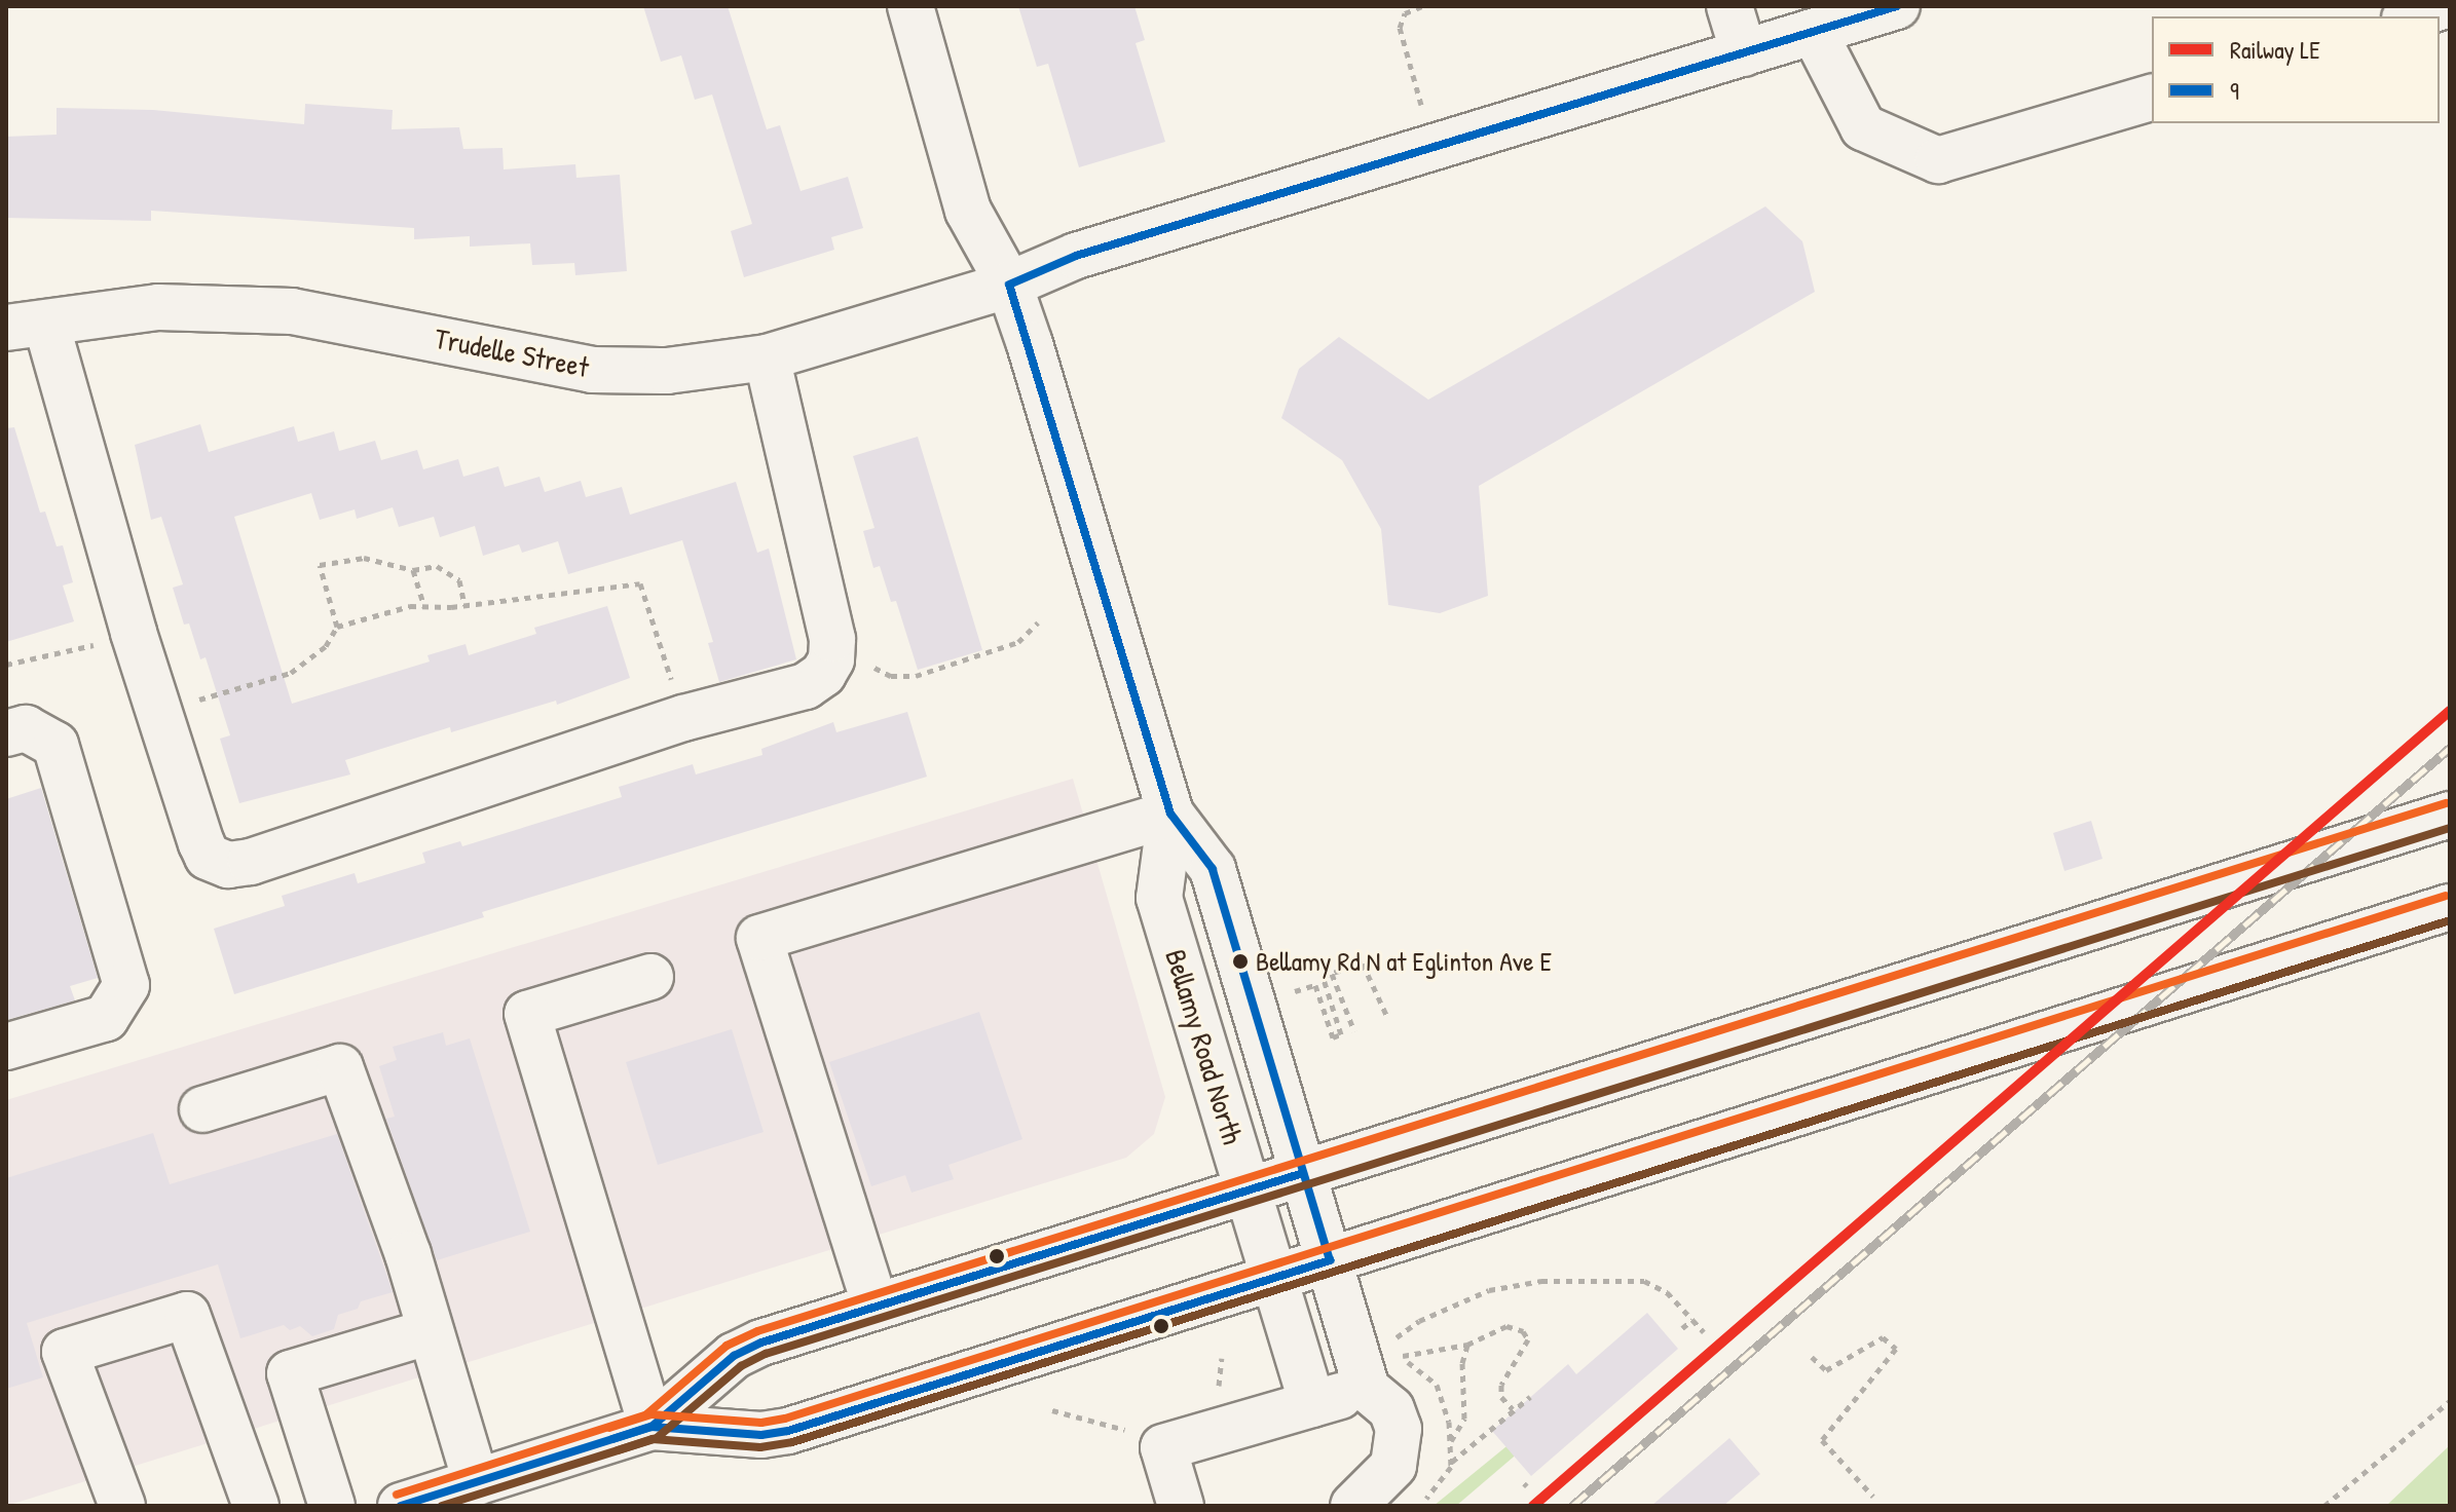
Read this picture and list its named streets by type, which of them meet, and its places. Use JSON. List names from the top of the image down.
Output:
{
  "streets": {
    "main road": ["Trudelle Street", "Bellamy Road North"]
  },
  "crossings": [
    ["Trudelle Street", "Bellamy Road North"]
  ],
  "places": ["Bellamy Rd N at Eglinton Ave E"],
  "lines": ["transit line 9", "rail line LE"],
  "legend": ["Railway LE", "9"]
}
